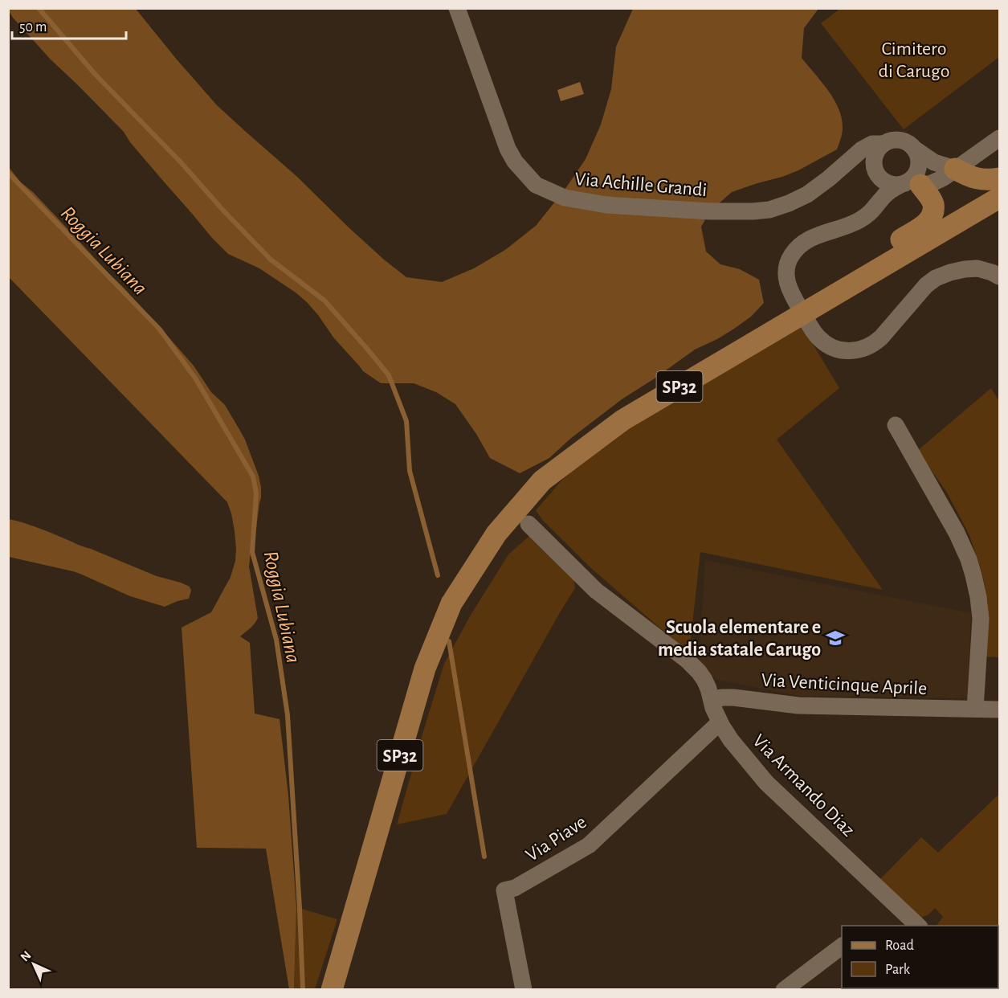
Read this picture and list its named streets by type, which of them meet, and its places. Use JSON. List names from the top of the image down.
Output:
{
  "streets": {
    "main road": ["SP32"],
    "street": [
      "Via Achille Grandi",
      "Via Venticinque Aprile",
      "Via Armando Diaz",
      "Via Piave"
    ]
  },
  "crossings": [
    ["Via Venticinque Aprile", "Via Armando Diaz"],
    ["Via Armando Diaz", "Via Piave"]
  ],
  "water": ["Roggia Lubiana"],
  "parks": ["Cimitero di Carugo"],
  "places": {
    "school or university": ["Scuola elementare e media statale Carugo"]
  },
  "legend": ["Road", "Park"],
  "scale_bar": "50 m",
  "north": "top left"
}
